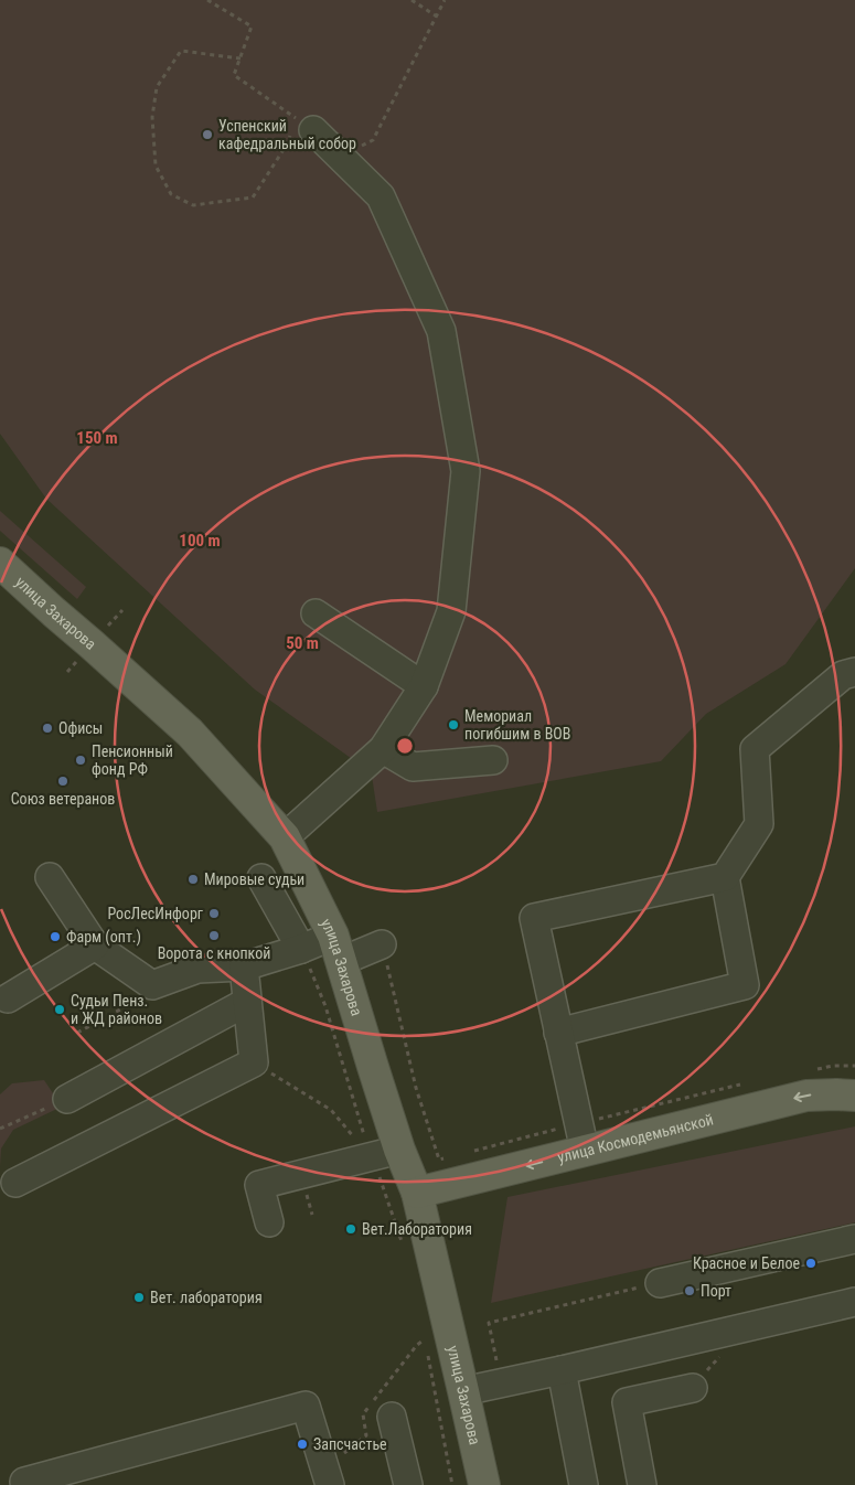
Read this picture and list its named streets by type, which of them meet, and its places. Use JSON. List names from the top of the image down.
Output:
{
  "streets": {
    "main road": ["улица Захарова", "улица Космодемьянской"]
  },
  "crossings": [
    ["улица Захарова", "улица Космодемьянской"]
  ],
  "one_way": ["улица Космодемьянской"],
  "places": [
    "Успенский кафедральный собор",
    "Мемориал погибшим в ВОВ",
    "Офисы",
    "Пенсионный фонд РФ",
    "Союз ветеранов",
    "Мировые судьи",
    "РосЛесИнфорг",
    "Ворота с кнопкой",
    "Фарм (опт.)",
    "Судьи Пенз. и ЖД районов",
    "Вет.Лаборатория",
    "Красное и Белое",
    "Порт",
    "Вет. лаборатория",
    "Запсчастье"
  ],
  "rings": ["150 m", "100 m", "50 m"]
}
